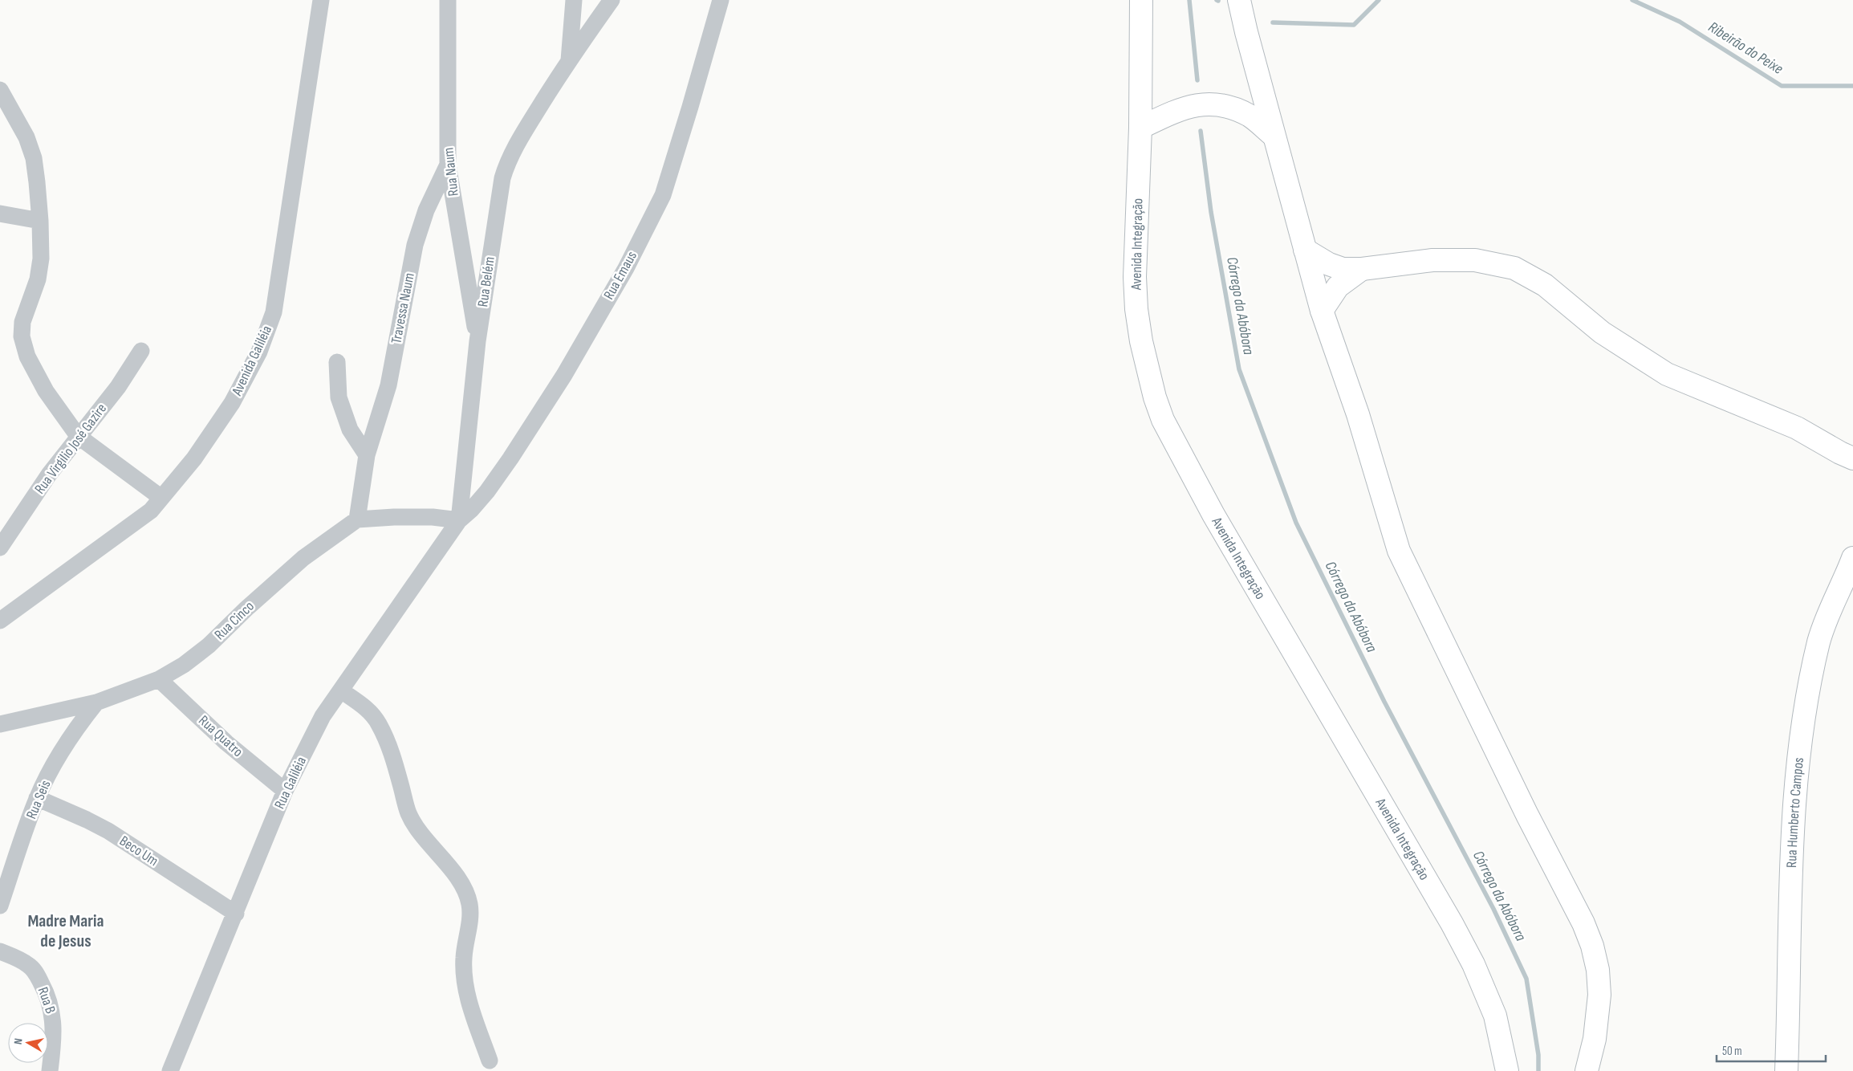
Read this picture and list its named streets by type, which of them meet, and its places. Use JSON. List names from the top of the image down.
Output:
{
  "streets": {
    "street": [
      "Rua Naum",
      "Avenida Integração",
      "Rua Emaus",
      "Rua Belém",
      "Travessa Naum",
      "Avenida Galiléia",
      "Rua Virgilio José Gazire",
      "Rua Cinco",
      "Rua Quatro",
      "Rua Galiléia",
      "Rua Seis",
      "Rua Humberto Campos",
      "Beco Um",
      "Rua B"
    ]
  },
  "crossings": [
    ["Rua Naum", "Rua Belém"],
    ["Rua Naum", "Travessa Naum"],
    ["Rua Emaus", "Rua Belém"],
    ["Rua Emaus", "Rua Galiléia"],
    ["Rua Belém", "Rua Galiléia"],
    ["Travessa Naum", "Rua Cinco"],
    ["Rua Cinco", "Rua Quatro"],
    ["Rua Cinco", "Rua Seis"],
    ["Rua Quatro", "Rua Galiléia"],
    ["Rua Galiléia", "Beco Um"],
    ["Rua Seis", "Beco Um"]
  ],
  "districts": ["Madre Maria de Jesus"],
  "water": ["Ribeirão do Peixe", "Córrego da Abóbora"],
  "scale_bar": "50 m",
  "north": "left"
}
